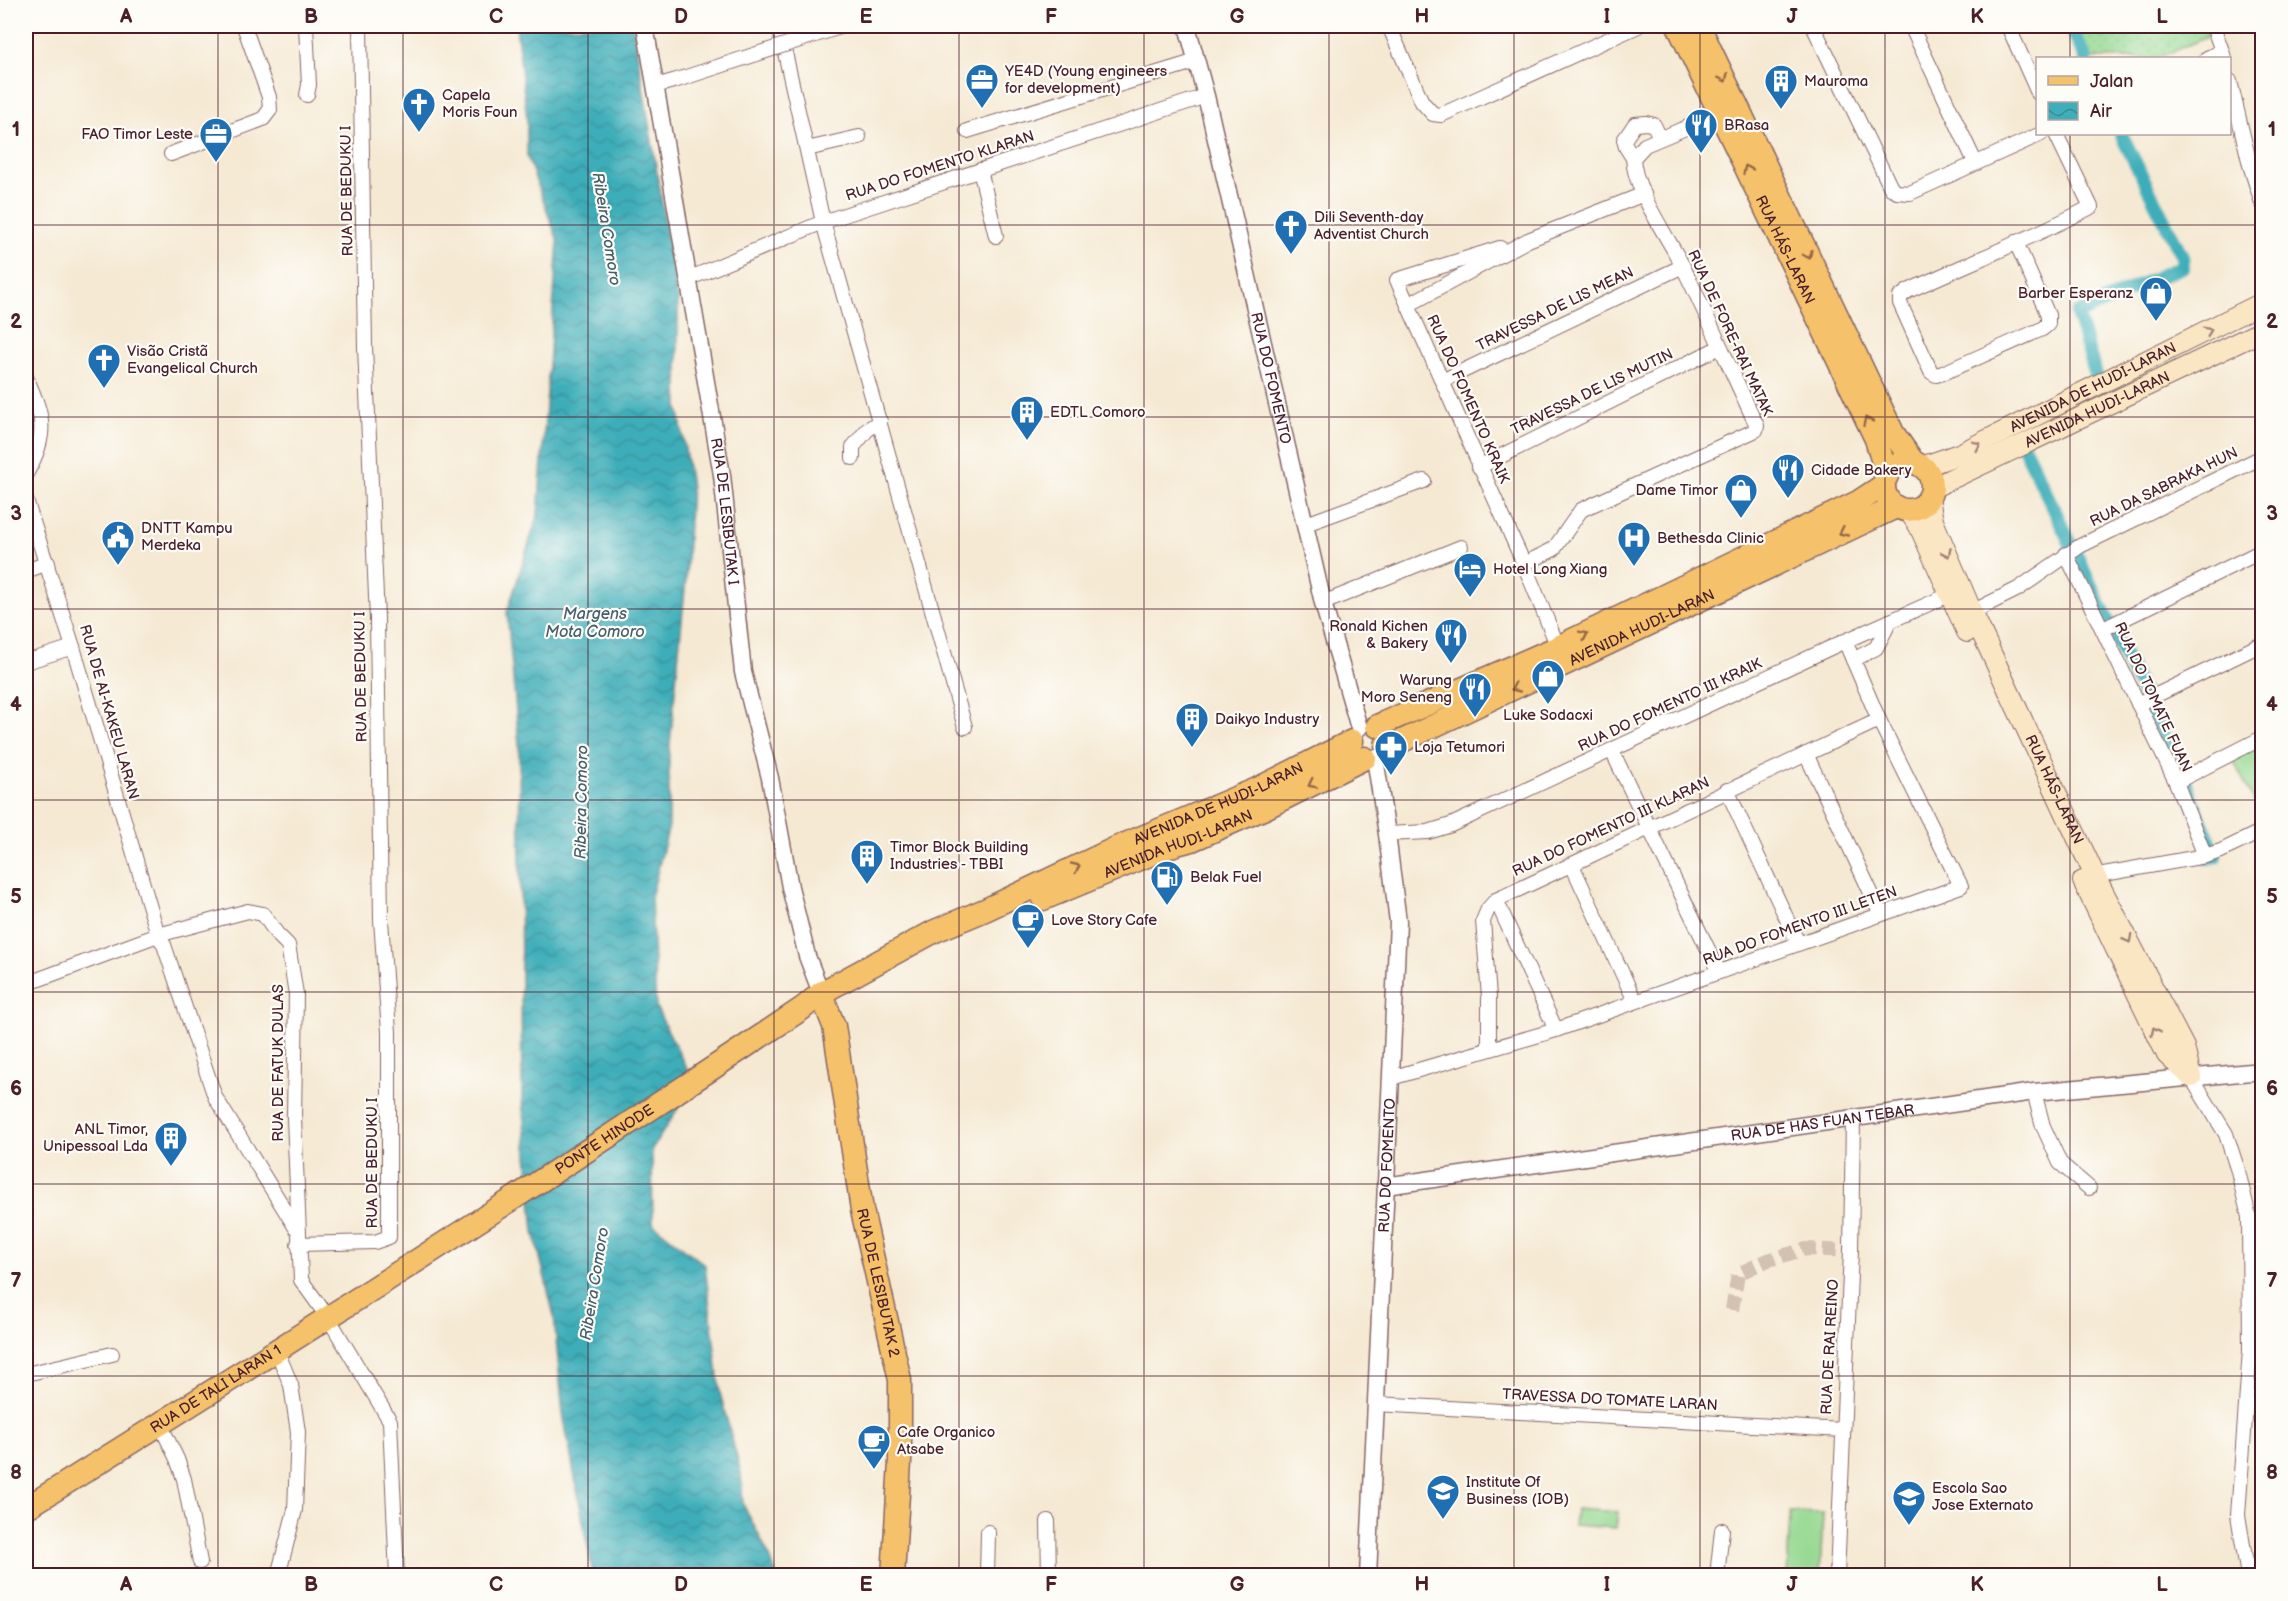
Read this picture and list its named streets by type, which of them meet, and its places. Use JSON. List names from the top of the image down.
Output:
{
  "streets": {
    "main road": [
      "RUA HÁS-LARAN",
      "AVENIDA DE HUDI-LARAN",
      "AVENIDA HUDI-LARAN",
      "PONTE HINODE",
      "RUA DE LESIBUTAK 2",
      "RUA DE TALI LARAN 1"
    ],
    "street": [
      "RUA DO FOMENTO KLARAN",
      "RUA DE BEDUKU I",
      "TRAVESSA DE LIS MEAN",
      "RUA DE FORE-RAI MATAK",
      "RUA DO FOMENTO",
      "TRAVESSA DE LIS MUTIN",
      "RUA DO FOMENTO KRAIK",
      "RUA DA SABRAKA HUN",
      "RUA DE LESIBUTAK I",
      "RUA DO TOMATE FUAN",
      "RUA DO FOMENTO III KRAIK",
      "RUA DE AI-KAKEU LARAN",
      "RUA DO FOMENTO III KLARAN",
      "RUA DO FOMENTO III LETEN",
      "RUA DE FATUK DULAS",
      "RUA DE HAS FUAN TEBAR",
      "RUA DE RAI REINO",
      "TRAVESSA DO TOMATE LARAN"
    ]
  },
  "crossings": [
    ["RUA DO FOMENTO KLARAN", "RUA DO FOMENTO"],
    ["RUA DO FOMENTO KLARAN", "RUA DE LESIBUTAK I"],
    ["RUA DE BEDUKU I", "RUA DE AI-KAKEU LARAN"],
    ["RUA DE BEDUKU I", "RUA DE FATUK DULAS"],
    ["RUA HÁS-LARAN", "AVENIDA DE HUDI-LARAN"],
    ["RUA HÁS-LARAN", "AVENIDA HUDI-LARAN"],
    ["RUA HÁS-LARAN", "RUA DO FOMENTO III KRAIK"],
    ["RUA HÁS-LARAN", "RUA DE HAS FUAN TEBAR"],
    ["TRAVESSA DE LIS MEAN", "RUA DE FORE-RAI MATAK"],
    ["TRAVESSA DE LIS MEAN", "RUA DO FOMENTO KRAIK"],
    ["RUA DE FORE-RAI MATAK", "TRAVESSA DE LIS MUTIN"],
    ["RUA DE FORE-RAI MATAK", "RUA DO FOMENTO KRAIK"],
    ["RUA DO FOMENTO", "AVENIDA HUDI-LARAN"],
    ["RUA DO FOMENTO", "RUA DO FOMENTO III KRAIK"],
    ["RUA DO FOMENTO", "RUA DO FOMENTO III LETEN"],
    ["RUA DO FOMENTO", "RUA DE HAS FUAN TEBAR"],
    ["RUA DO FOMENTO", "TRAVESSA DO TOMATE LARAN"],
    ["AVENIDA DE HUDI-LARAN", "AVENIDA HUDI-LARAN"],
    ["AVENIDA DE HUDI-LARAN", "RUA DE LESIBUTAK I"],
    ["AVENIDA DE HUDI-LARAN", "PONTE HINODE"],
    ["AVENIDA DE HUDI-LARAN", "RUA DE LESIBUTAK 2"],
    ["TRAVESSA DE LIS MUTIN", "RUA DO FOMENTO KRAIK"],
    ["RUA DA SABRAKA HUN", "RUA DO TOMATE FUAN"],
    ["RUA DE LESIBUTAK I", "PONTE HINODE"],
    ["RUA DE LESIBUTAK I", "RUA DE LESIBUTAK 2"],
    ["RUA DO FOMENTO III KRAIK", "RUA DO FOMENTO III LETEN"],
    ["RUA DE AI-KAKEU LARAN", "RUA DE FATUK DULAS"],
    ["RUA DO FOMENTO III KLARAN", "RUA DO FOMENTO III LETEN"],
    ["RUA DE FATUK DULAS", "RUA DE TALI LARAN 1"],
    ["RUA DE HAS FUAN TEBAR", "RUA DE RAI REINO"],
    ["PONTE HINODE", "RUA DE LESIBUTAK 2"],
    ["PONTE HINODE", "RUA DE TALI LARAN 1"],
    ["RUA DE RAI REINO", "TRAVESSA DO TOMATE LARAN"]
  ],
  "one_way": ["AVENIDA DE HUDI-LARAN"],
  "water": ["Ribeira Comoro", "Margens Mota Comoro"],
  "places": {
    "office": ["YE4D (Young engineers for development)", "FAO Timor Leste"],
    "building": [
      "Mauroma",
      "EDTL Comoro",
      "Daikyo Industry",
      "Timor Block Building Industries - TBBI",
      "ANL Timor, Unipessoal Lda"
    ],
    "church": ["Capela Moris Foun", "Dili Seventh-day Adventist Church", "Visão Cristã Evangelical Church"],
    "restaurant": [
      "BRasa",
      "Cidade Bakery",
      "Ronald Kichen & Bakery",
      "Warung Moro Seneng"
    ],
    "shop": ["Barber Esperanz", "Dame Timor", "Luke Sodacxi"],
    "public building": ["DNTT Kampu Merdeka"],
    "hospital": ["Bethesda Clinic"],
    "hotel": ["Hotel Long Xiang"],
    "pharmacy": ["Loja Tetumori"],
    "fuel station": ["Belak Fuel"],
    "cafe": ["Love Story Cafe", "Cafe Organico Atsabe"],
    "school or university": ["Institute Of Business (IOB)", "Escola Sao Jose Externato"]
  },
  "legend": ["Jalan", "Air"],
  "grid": {
    "columns": [
      "A",
      "B",
      "C",
      "D",
      "E",
      "F",
      "G",
      "H",
      "I",
      "J",
      "K",
      "L"
    ],
    "rows": [
      "1",
      "2",
      "3",
      "4",
      "5",
      "6",
      "7",
      "8"
    ]
  }
}
